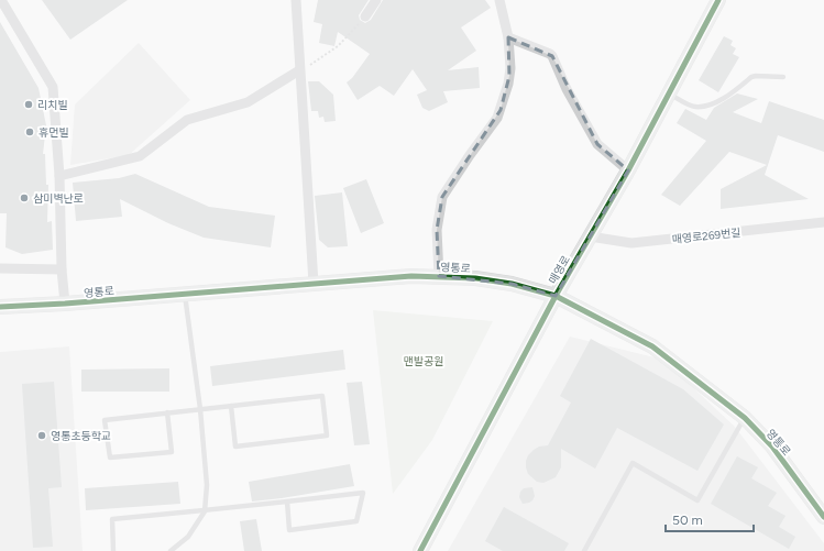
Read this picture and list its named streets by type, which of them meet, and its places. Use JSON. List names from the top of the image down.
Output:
{
  "streets": {
    "street": ["매영로269번길", "영통로", "매영로"]
  },
  "crossings": [
    ["매영로269번길", "매영로"],
    ["영통로", "매영로"]
  ],
  "parks": ["맨발공원"],
  "places": [
    "리치빌",
    "휴먼빌",
    "삼미벽난로",
    "영통초등학교"
  ],
  "scale_bar": "50 m"
}
